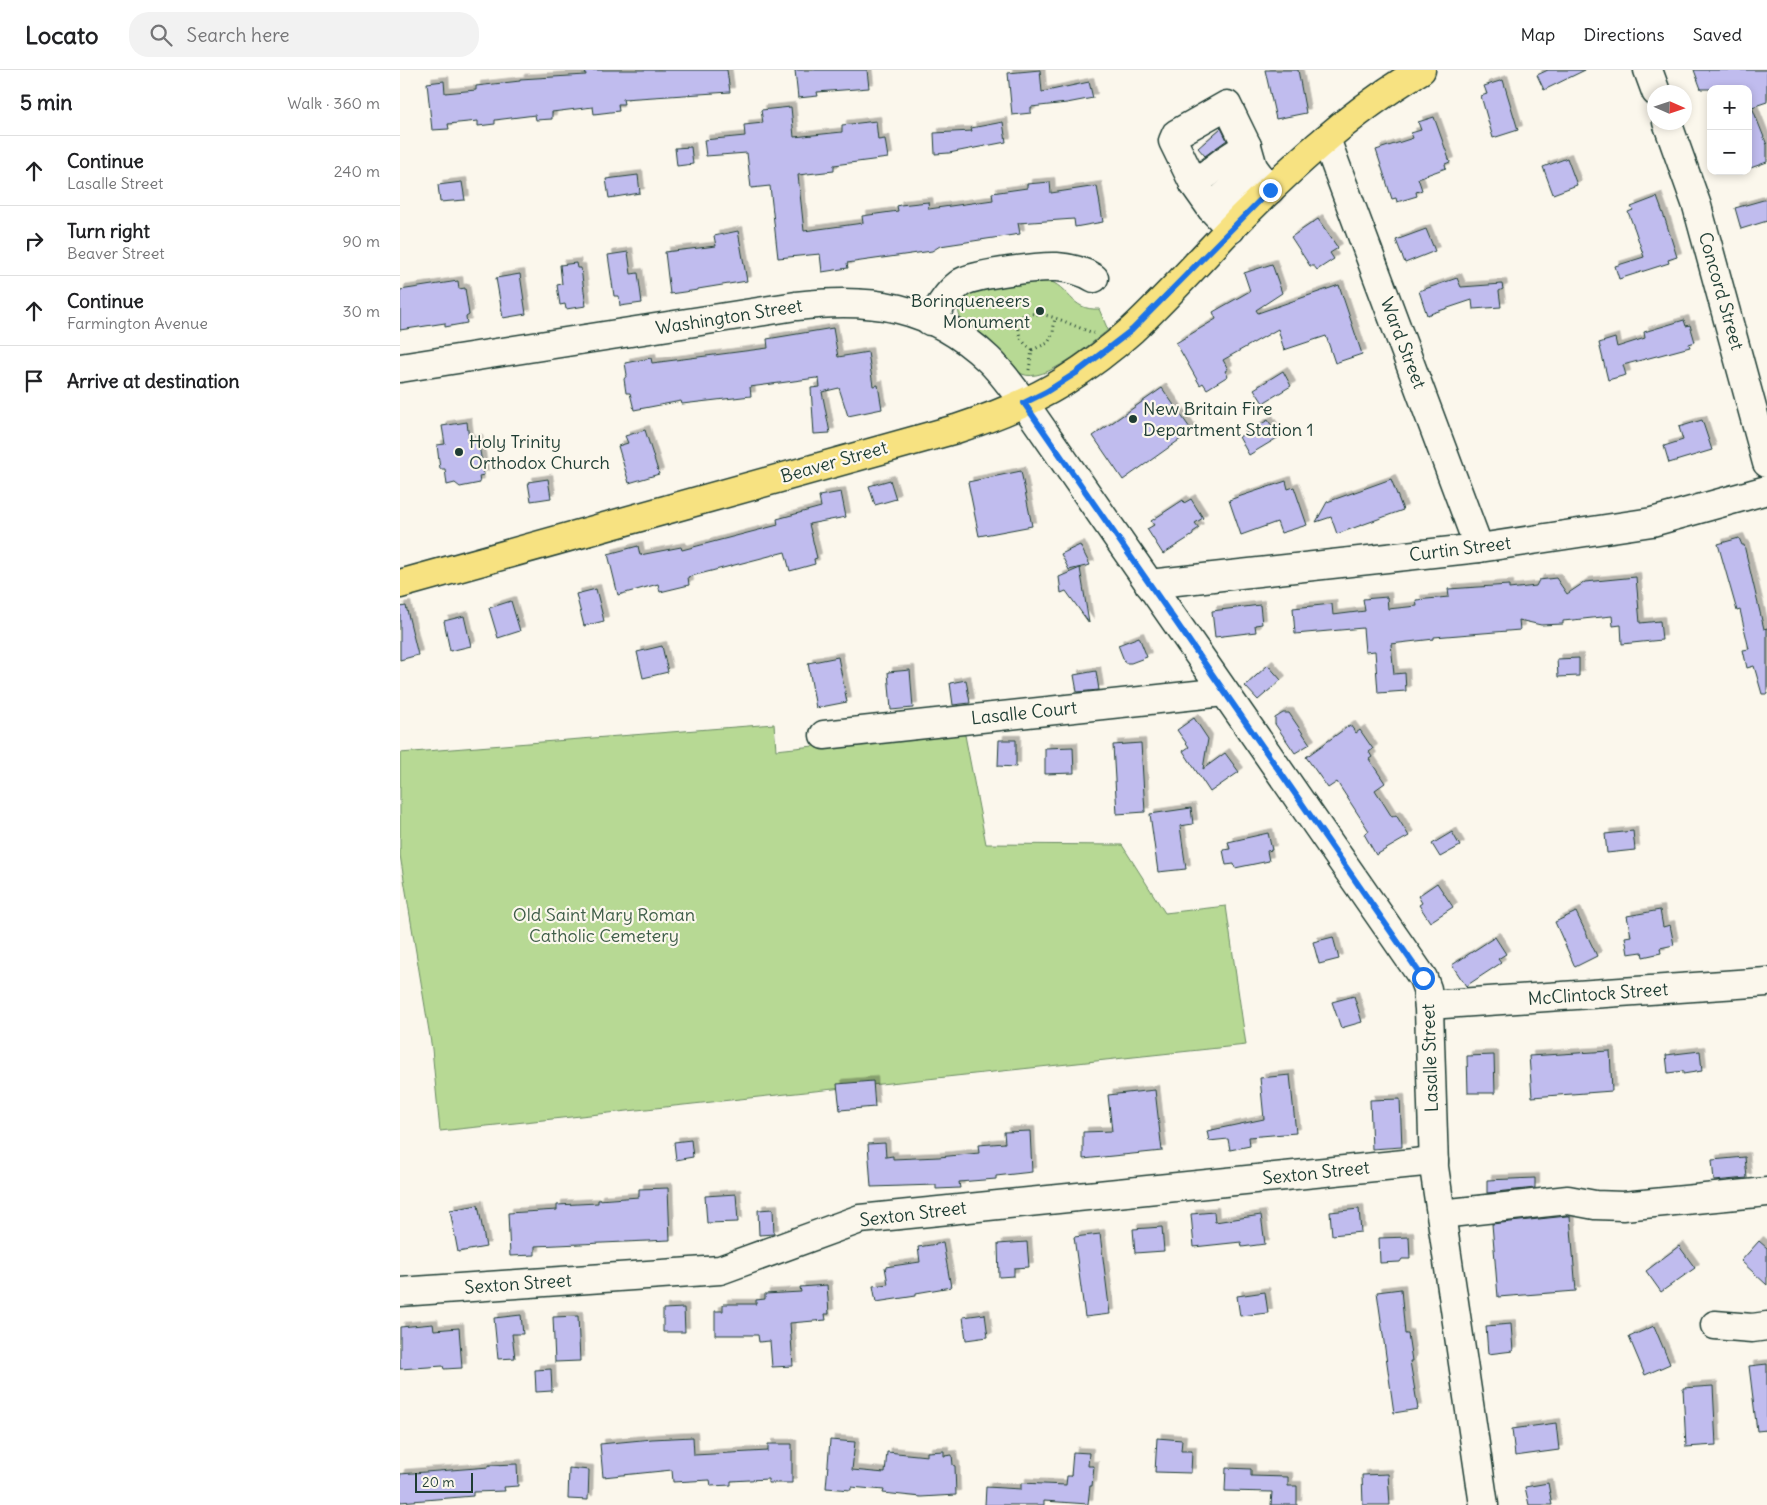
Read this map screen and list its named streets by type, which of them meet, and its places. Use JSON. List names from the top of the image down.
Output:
{
  "streets": {
    "main road": ["Beaver Street"],
    "street": [
      "Concord Street",
      "Washington Street",
      "Ward Street",
      "Curtin Street",
      "Lasalle Court",
      "McClintock Street",
      "Lasalle Street",
      "Sexton Street"
    ]
  },
  "crossings": [
    ["Washington Street", "Beaver Street"],
    ["Washington Street", "Lasalle Street"],
    ["Ward Street", "Beaver Street"],
    ["Ward Street", "Curtin Street"],
    ["Beaver Street", "Lasalle Street"],
    ["Curtin Street", "Lasalle Street"],
    ["Lasalle Court", "Lasalle Street"],
    ["McClintock Street", "Lasalle Street"],
    ["Lasalle Street", "Sexton Street"]
  ],
  "parks": ["Old Saint Mary Roman Catholic Cemetery"],
  "places": ["Borinqueneers Monument", "New Britain Fire Department Station 1", "Holy Trinity Orthodox Church"],
  "scale_bar": "20 m",
  "north": "right",
  "page": {
    "header": "Locato",
    "search": "Search here",
    "nav": ["Map", "Directions", "Saved"],
    "heading": ["5 min", "Walk · 360 m"],
    "map_buttons": ["+", "−"],
    "list": [
      ["Continue", "Lasalle Street", "240 m"],
      ["Turn right", "Beaver Street", "90 m"],
      ["Continue", "Farmington Avenue", "30 m"],
      "Arrive at destination"
    ],
    "scale": "20 m"
  }
}
